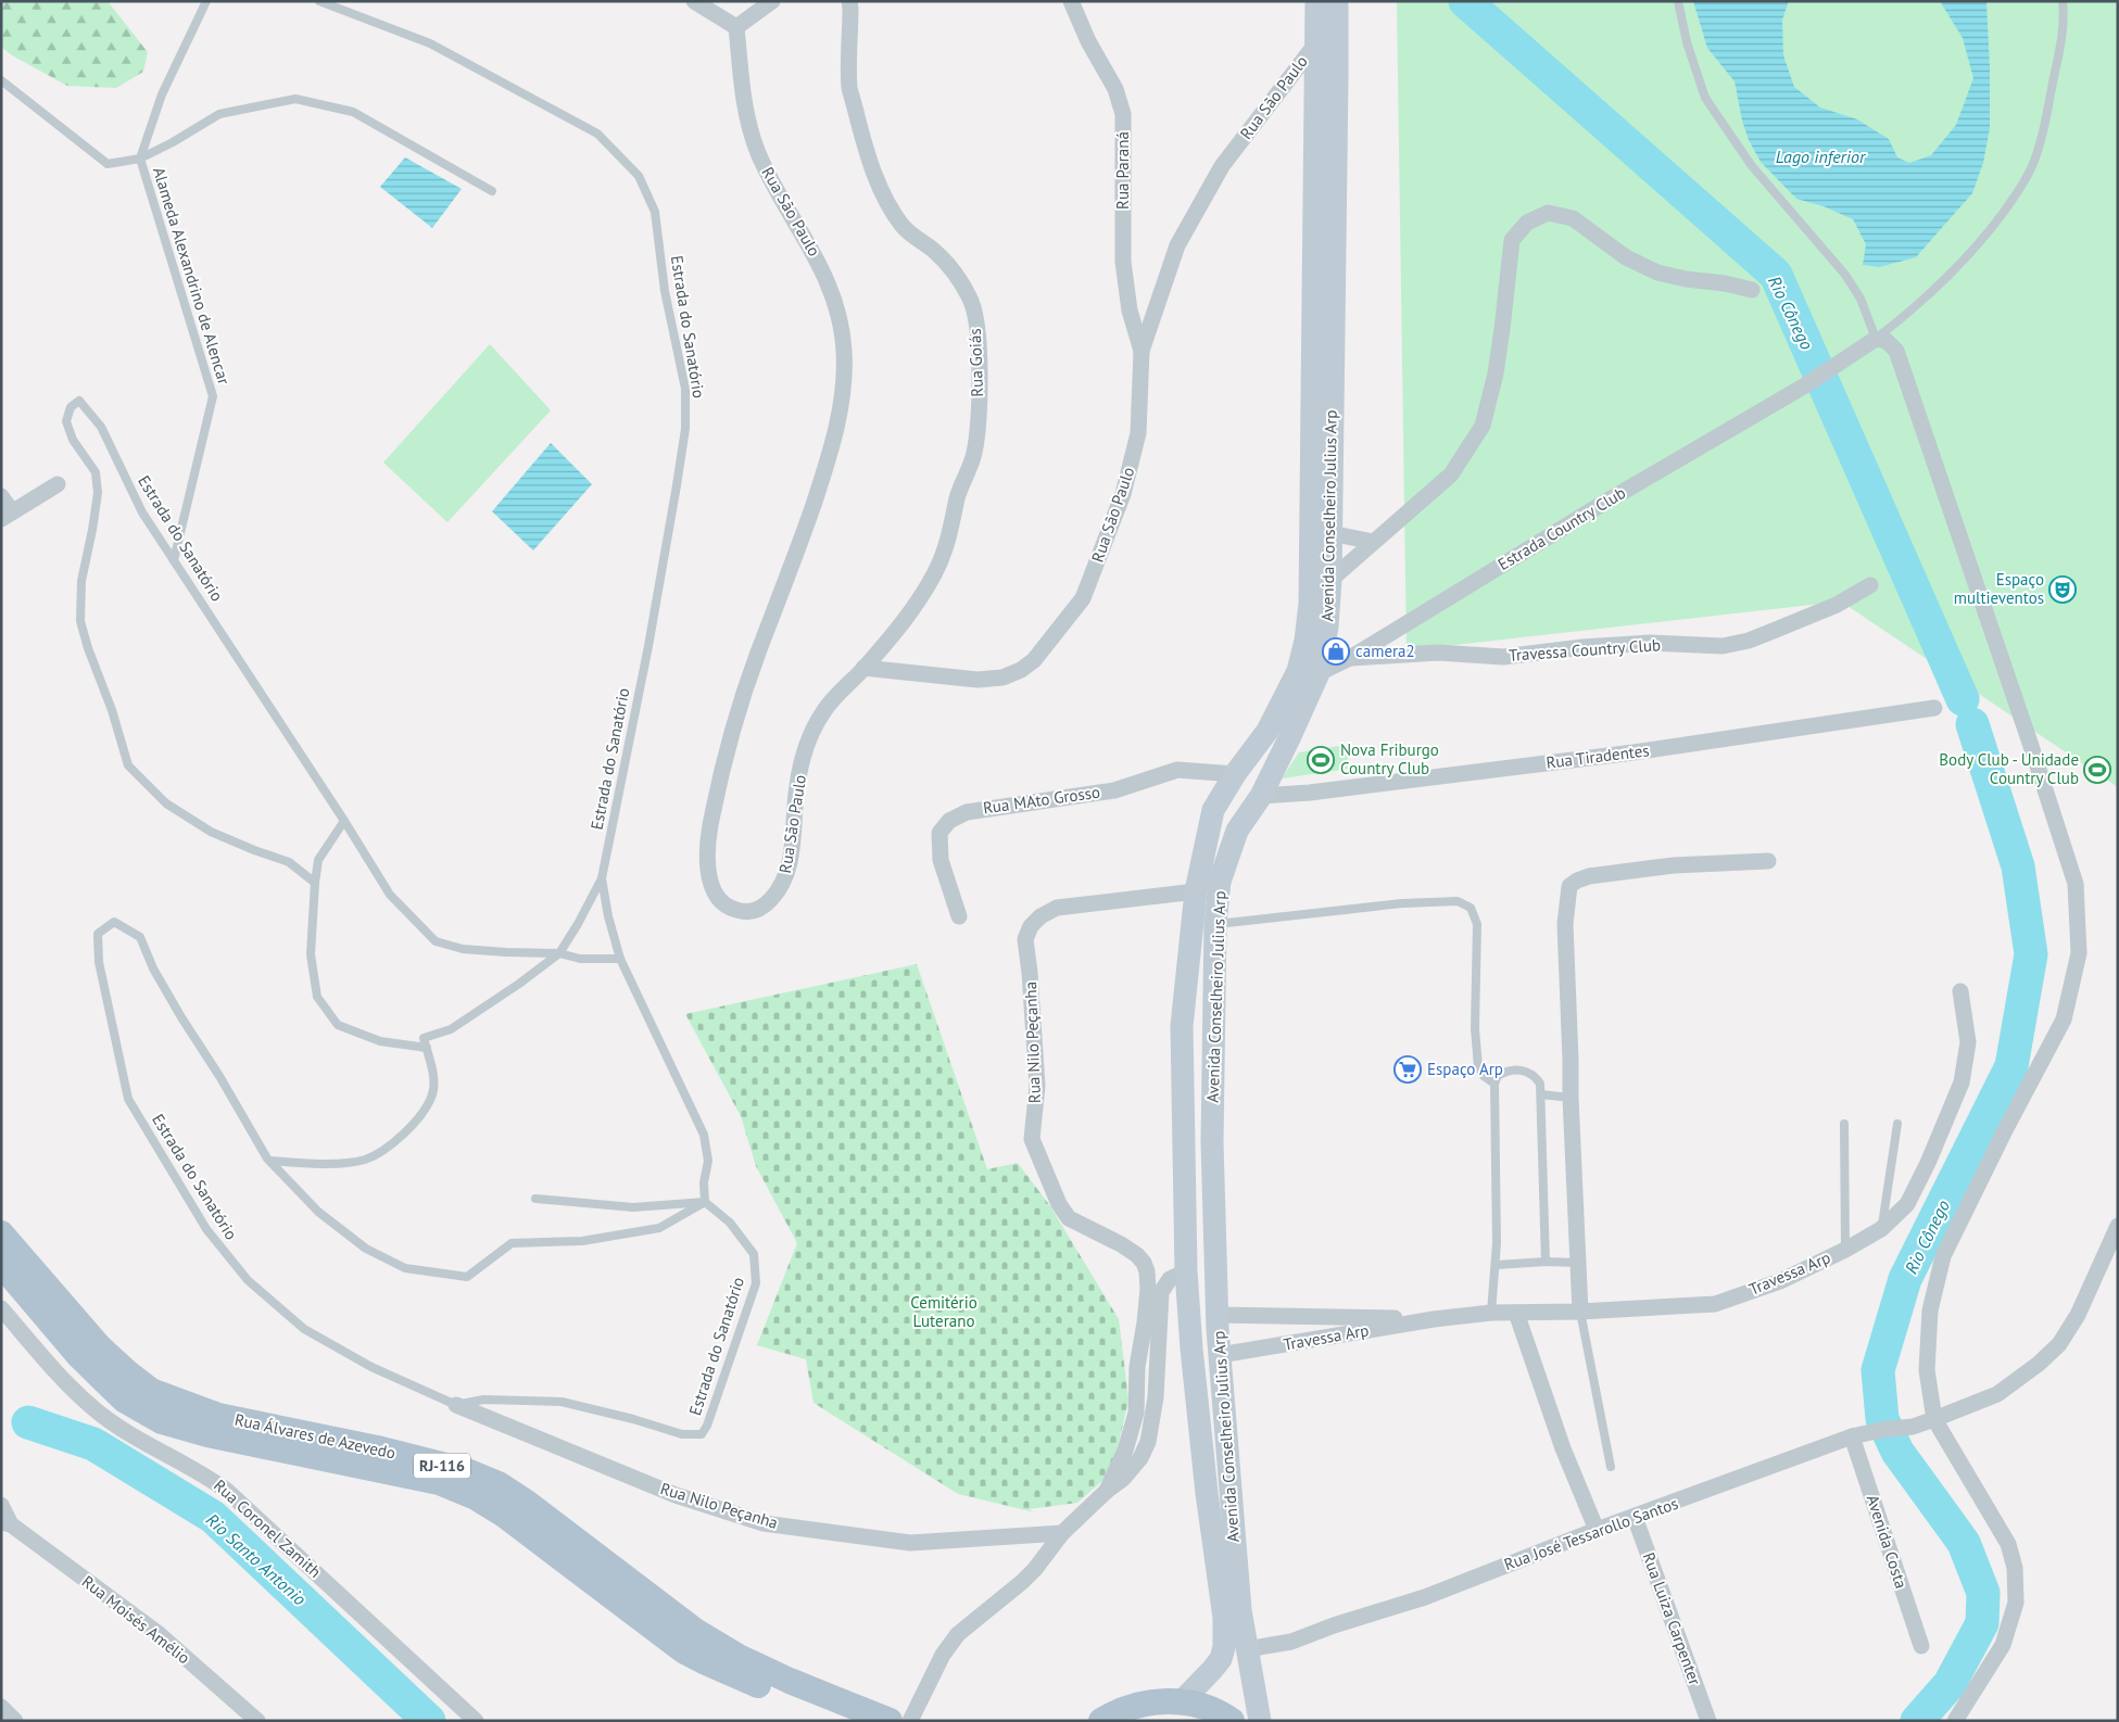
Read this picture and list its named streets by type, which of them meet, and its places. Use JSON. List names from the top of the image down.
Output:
{
  "streets": {
    "main road": ["Avenida Conselheiro Julius Arp", "Rua Álvares de Azevedo", "RJ-116"],
    "street": [
      "Rua São Paulo",
      "Rua Paraná",
      "Rua Goiás",
      "Estrada Country Club",
      "Travessa Country Club",
      "Rua Tiradentes",
      "Rua MAto Grosso",
      "Rua Nilo Peçanha",
      "Travessa Arp",
      "Rua Coronel Zamith",
      "Rua José Tessarollo Santos",
      "Avenida Costa",
      "Rua Luiza Carpenter",
      "Rua Moisés Amélio"
    ],
    "lane": ["Alameda Alexandrino de Alencar", "Estrada do Sanatório"]
  },
  "crossings": [
    ["Rua São Paulo", "Rua Paraná"],
    ["Rua São Paulo", "Rua Goiás"],
    ["Rua São Paulo", "Avenida Conselheiro Julius Arp"],
    ["Alameda Alexandrino de Alencar", "Estrada do Sanatório"],
    ["Estrada do Sanatório", "Rua Nilo Peçanha"],
    ["Avenida Conselheiro Julius Arp", "Estrada Country Club"],
    ["Avenida Conselheiro Julius Arp", "Rua Tiradentes"],
    ["Avenida Conselheiro Julius Arp", "Rua MAto Grosso"],
    ["Avenida Conselheiro Julius Arp", "Rua Nilo Peçanha"],
    ["Avenida Conselheiro Julius Arp", "Travessa Arp"],
    ["Avenida Conselheiro Julius Arp", "Rua José Tessarollo Santos"],
    ["Estrada Country Club", "Travessa Country Club"],
    ["Rua José Tessarollo Santos", "Avenida Costa"],
    ["Rua José Tessarollo Santos", "Rua Luiza Carpenter"]
  ],
  "water": ["Lago inferior", "Rio Cônego", "Rio Santo Antonio"],
  "parks": ["Cemitério Luterano"],
  "places": {
    "theatre": ["Espaço multieventos"],
    "shop": ["camera2"],
    "sports": ["Nova Friburgo Country Club", "Body Club - Unidade Country Club"],
    "supermarket": ["Espaço Arp"]
  }
}
